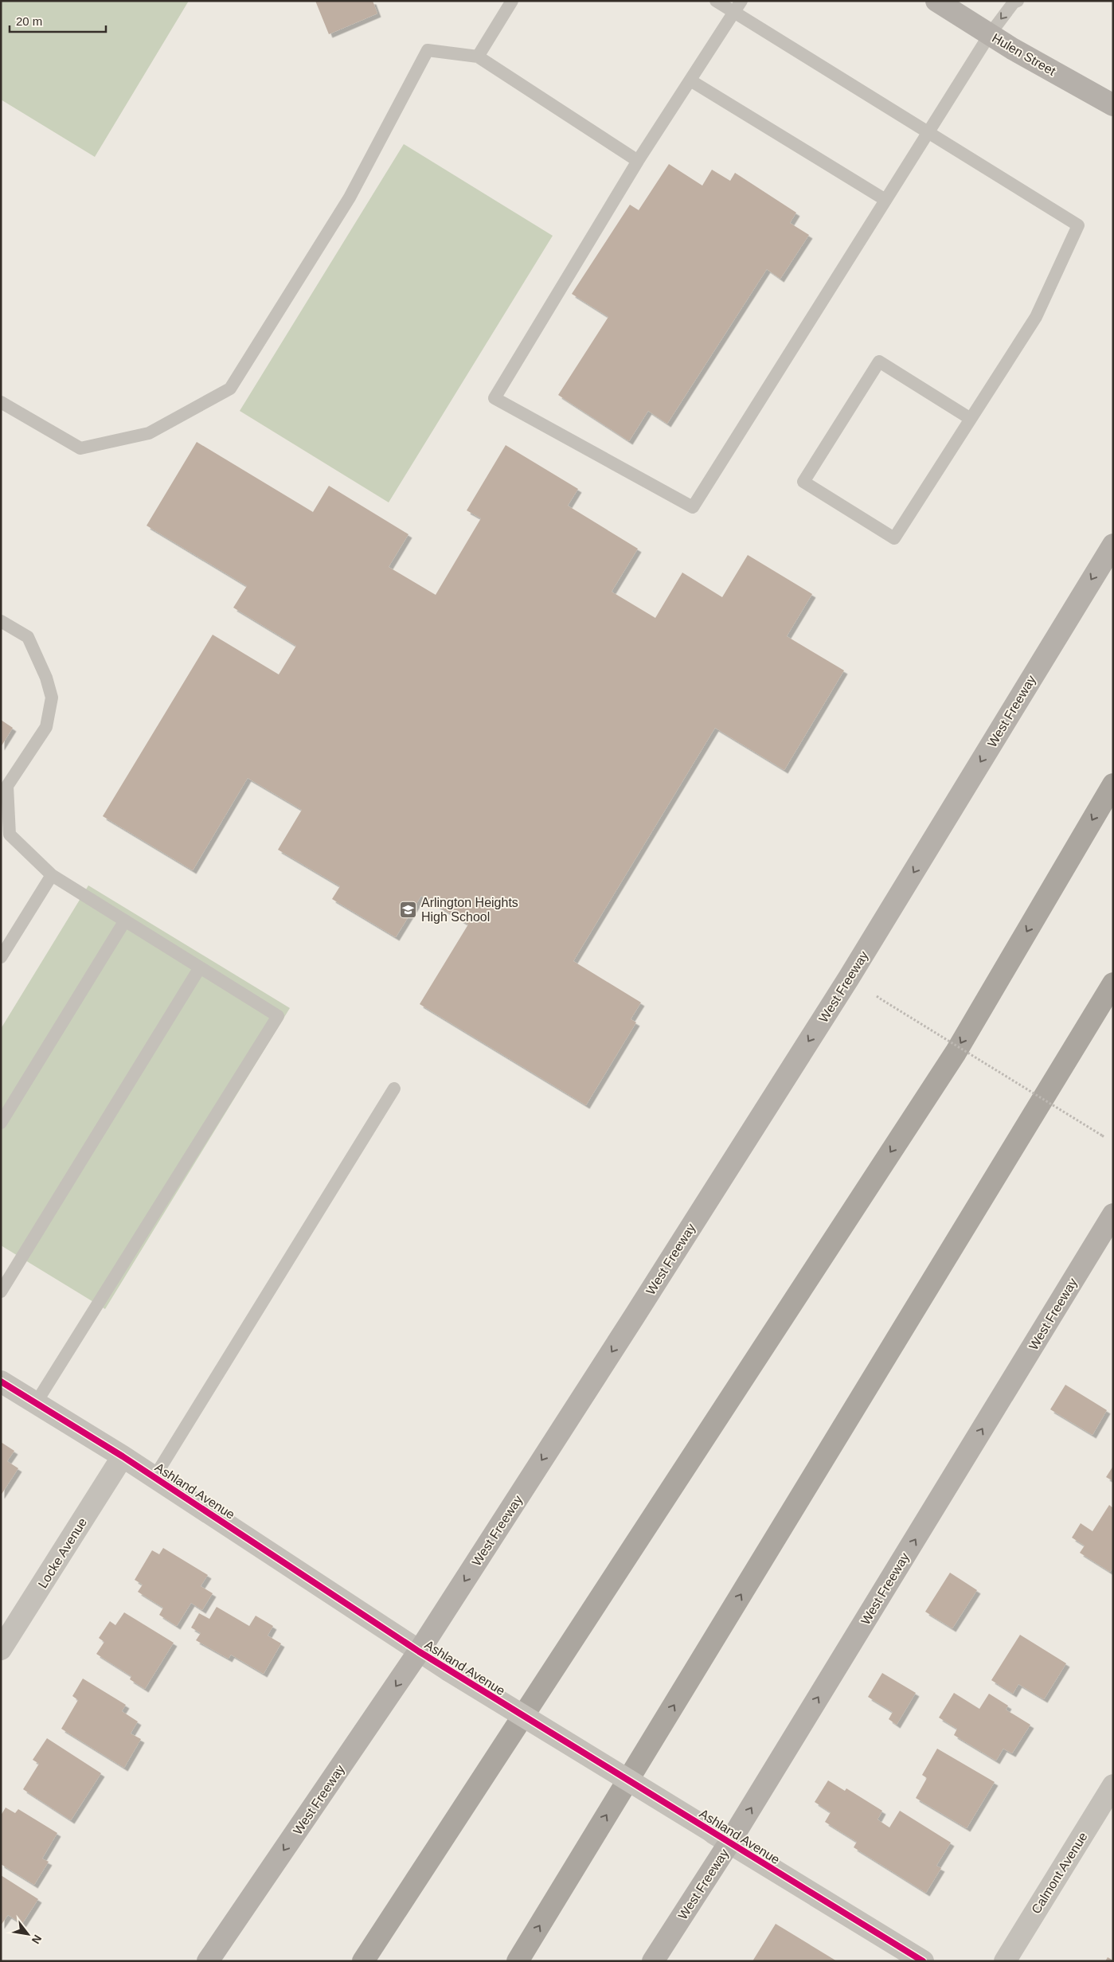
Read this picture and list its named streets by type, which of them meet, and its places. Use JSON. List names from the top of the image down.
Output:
{
  "streets": {
    "main road": ["Hulen Street", "West Freeway"],
    "street": ["Ashland Avenue", "Locke Avenue", "Calmont Avenue"]
  },
  "crossings": [
    ["West Freeway", "Ashland Avenue"],
    ["Ashland Avenue", "Locke Avenue"]
  ],
  "places": {
    "school or university": ["Arlington Heights High School"]
  },
  "scale_bar": "20 m",
  "north": "bottom right"
}
